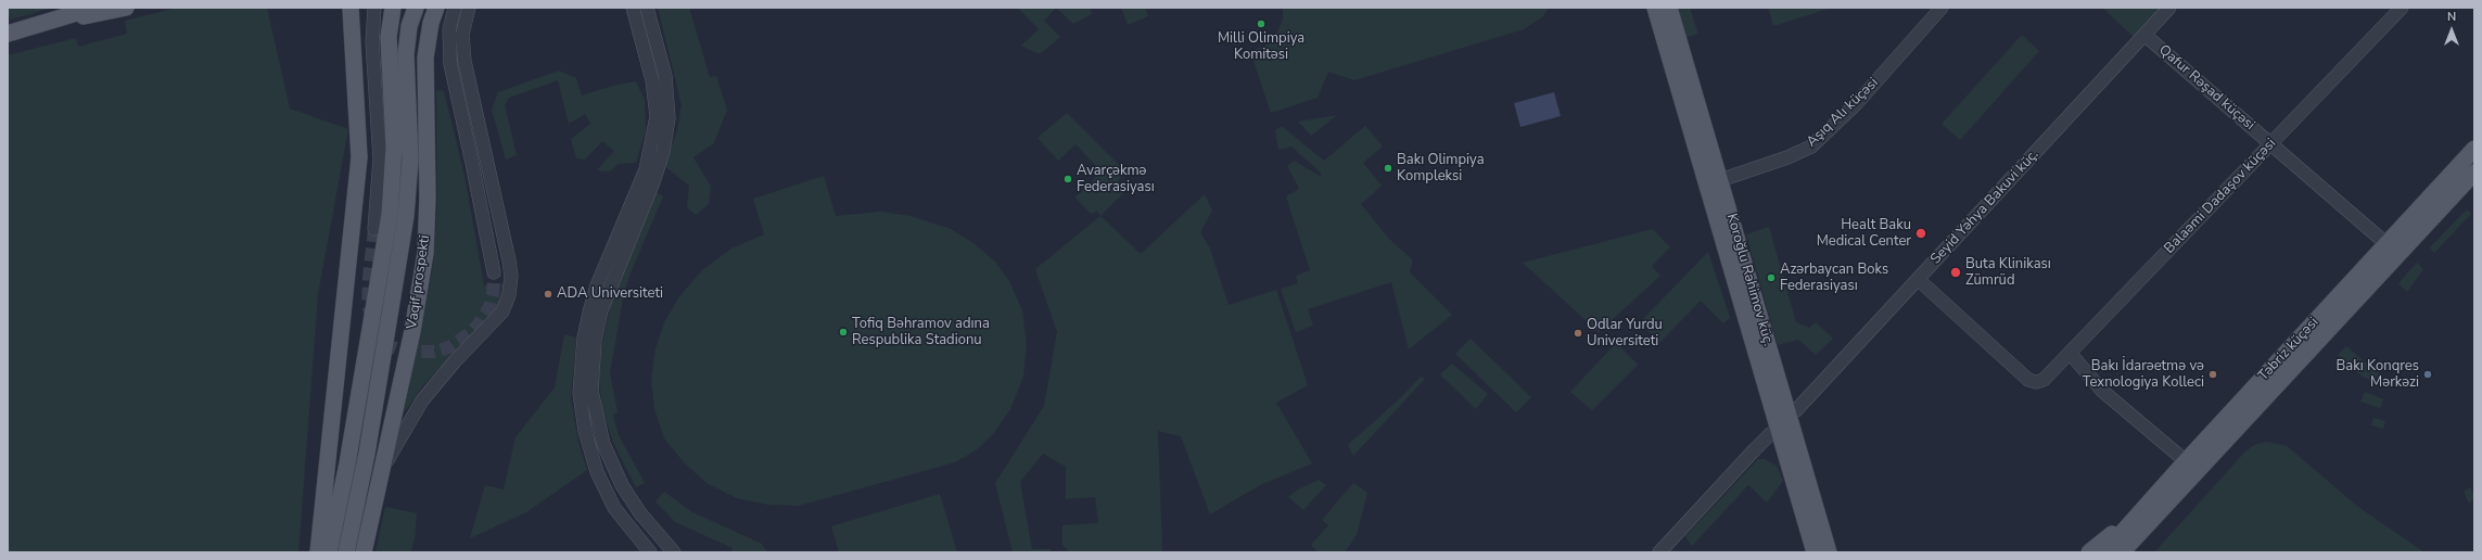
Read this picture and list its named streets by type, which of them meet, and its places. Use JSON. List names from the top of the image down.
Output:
{
  "streets": {
    "main road": ["Koroğlu Rəhimov küç.", "Vaqif prospekti", "Təbriz küçəsi"],
    "street": [
      "Qafur Rəşad küçəsi",
      "Aşıq Alı küçəsi",
      "Balaəmi Dadaşov küçəsi",
      "Seyid Yəhya Bakuvi küç."
    ]
  },
  "crossings": [
    ["Qafur Rəşad küçəsi", "Balaəmi Dadaşov küçəsi"],
    ["Qafur Rəşad küçəsi", "Seyid Yəhya Bakuvi küç."],
    ["Qafur Rəşad küçəsi", "Təbriz küçəsi"],
    ["Aşıq Alı küçəsi", "Koroğlu Rəhimov küç."],
    ["Balaəmi Dadaşov küçəsi", "Seyid Yəhya Bakuvi küç."],
    ["Seyid Yəhya Bakuvi küç.", "Koroğlu Rəhimov küç."]
  ],
  "places": [
    "Milli Olimpiya Komitəsi",
    "Bakı Olimpiya Kompleksi",
    "Avarçəkmə Federasiyası",
    "Healt Baku Medical Center",
    "Buta Klinikası Zümrüd",
    "Azərbaycan Boks Federasiyası",
    "ADA Universiteti",
    "Tofiq Bəhramov adına Respublika Stadionu",
    "Odlar Yurdu Universiteti",
    "Bakı İdarəetmə və Texnologiya Kolleci",
    "Bakı Konqres Mərkəzi"
  ],
  "north": "top"
}
